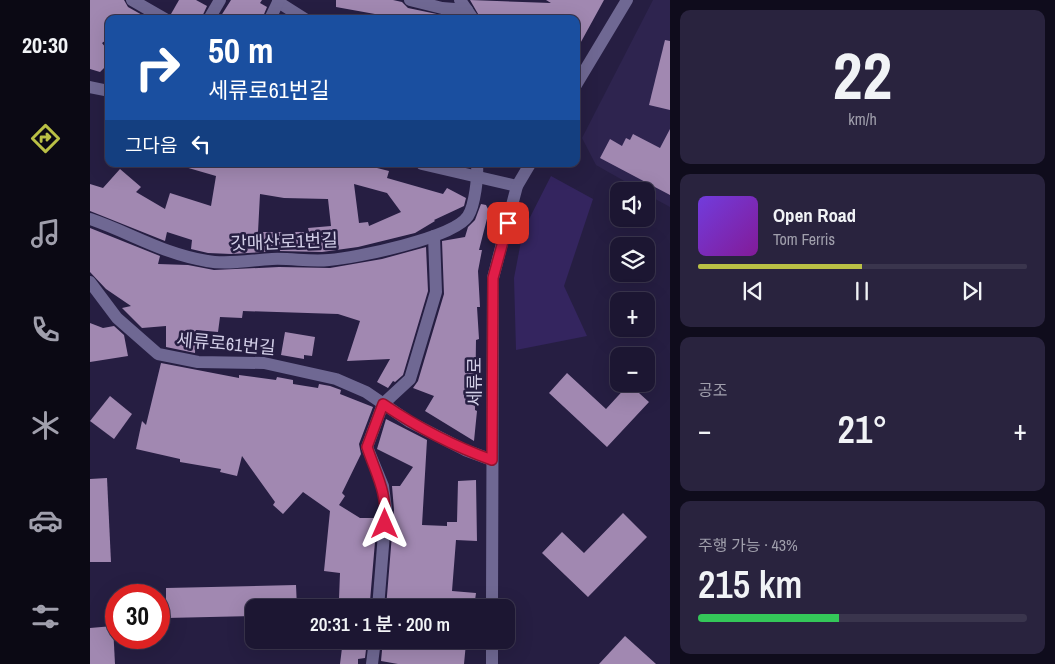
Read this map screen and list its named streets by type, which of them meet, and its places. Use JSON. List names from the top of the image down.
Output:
{
  "streets": {
    "street": ["갓매산로1번길", "세류로61번길", "세류로"]
  },
  "crossings": [
    ["세류로61번길", "세류로"]
  ],
  "page": {
    "tabs": "20:30",
    "tile": [
      ["22", "km/h"],
      "공조",
      ["주행 가능 · 43%", "215 km"]
    ],
    "turn": ["50 m", "세류로61번길"],
    "then": "그다음",
    "map_buttons": ["+", "−"],
    "song": ["Open Road", "Tom Ferris"],
    "heat": ["−", "21°", "+"],
    "limit": "30",
    "trip": "20:31 · 1 분 · 200 m"
  }
}
